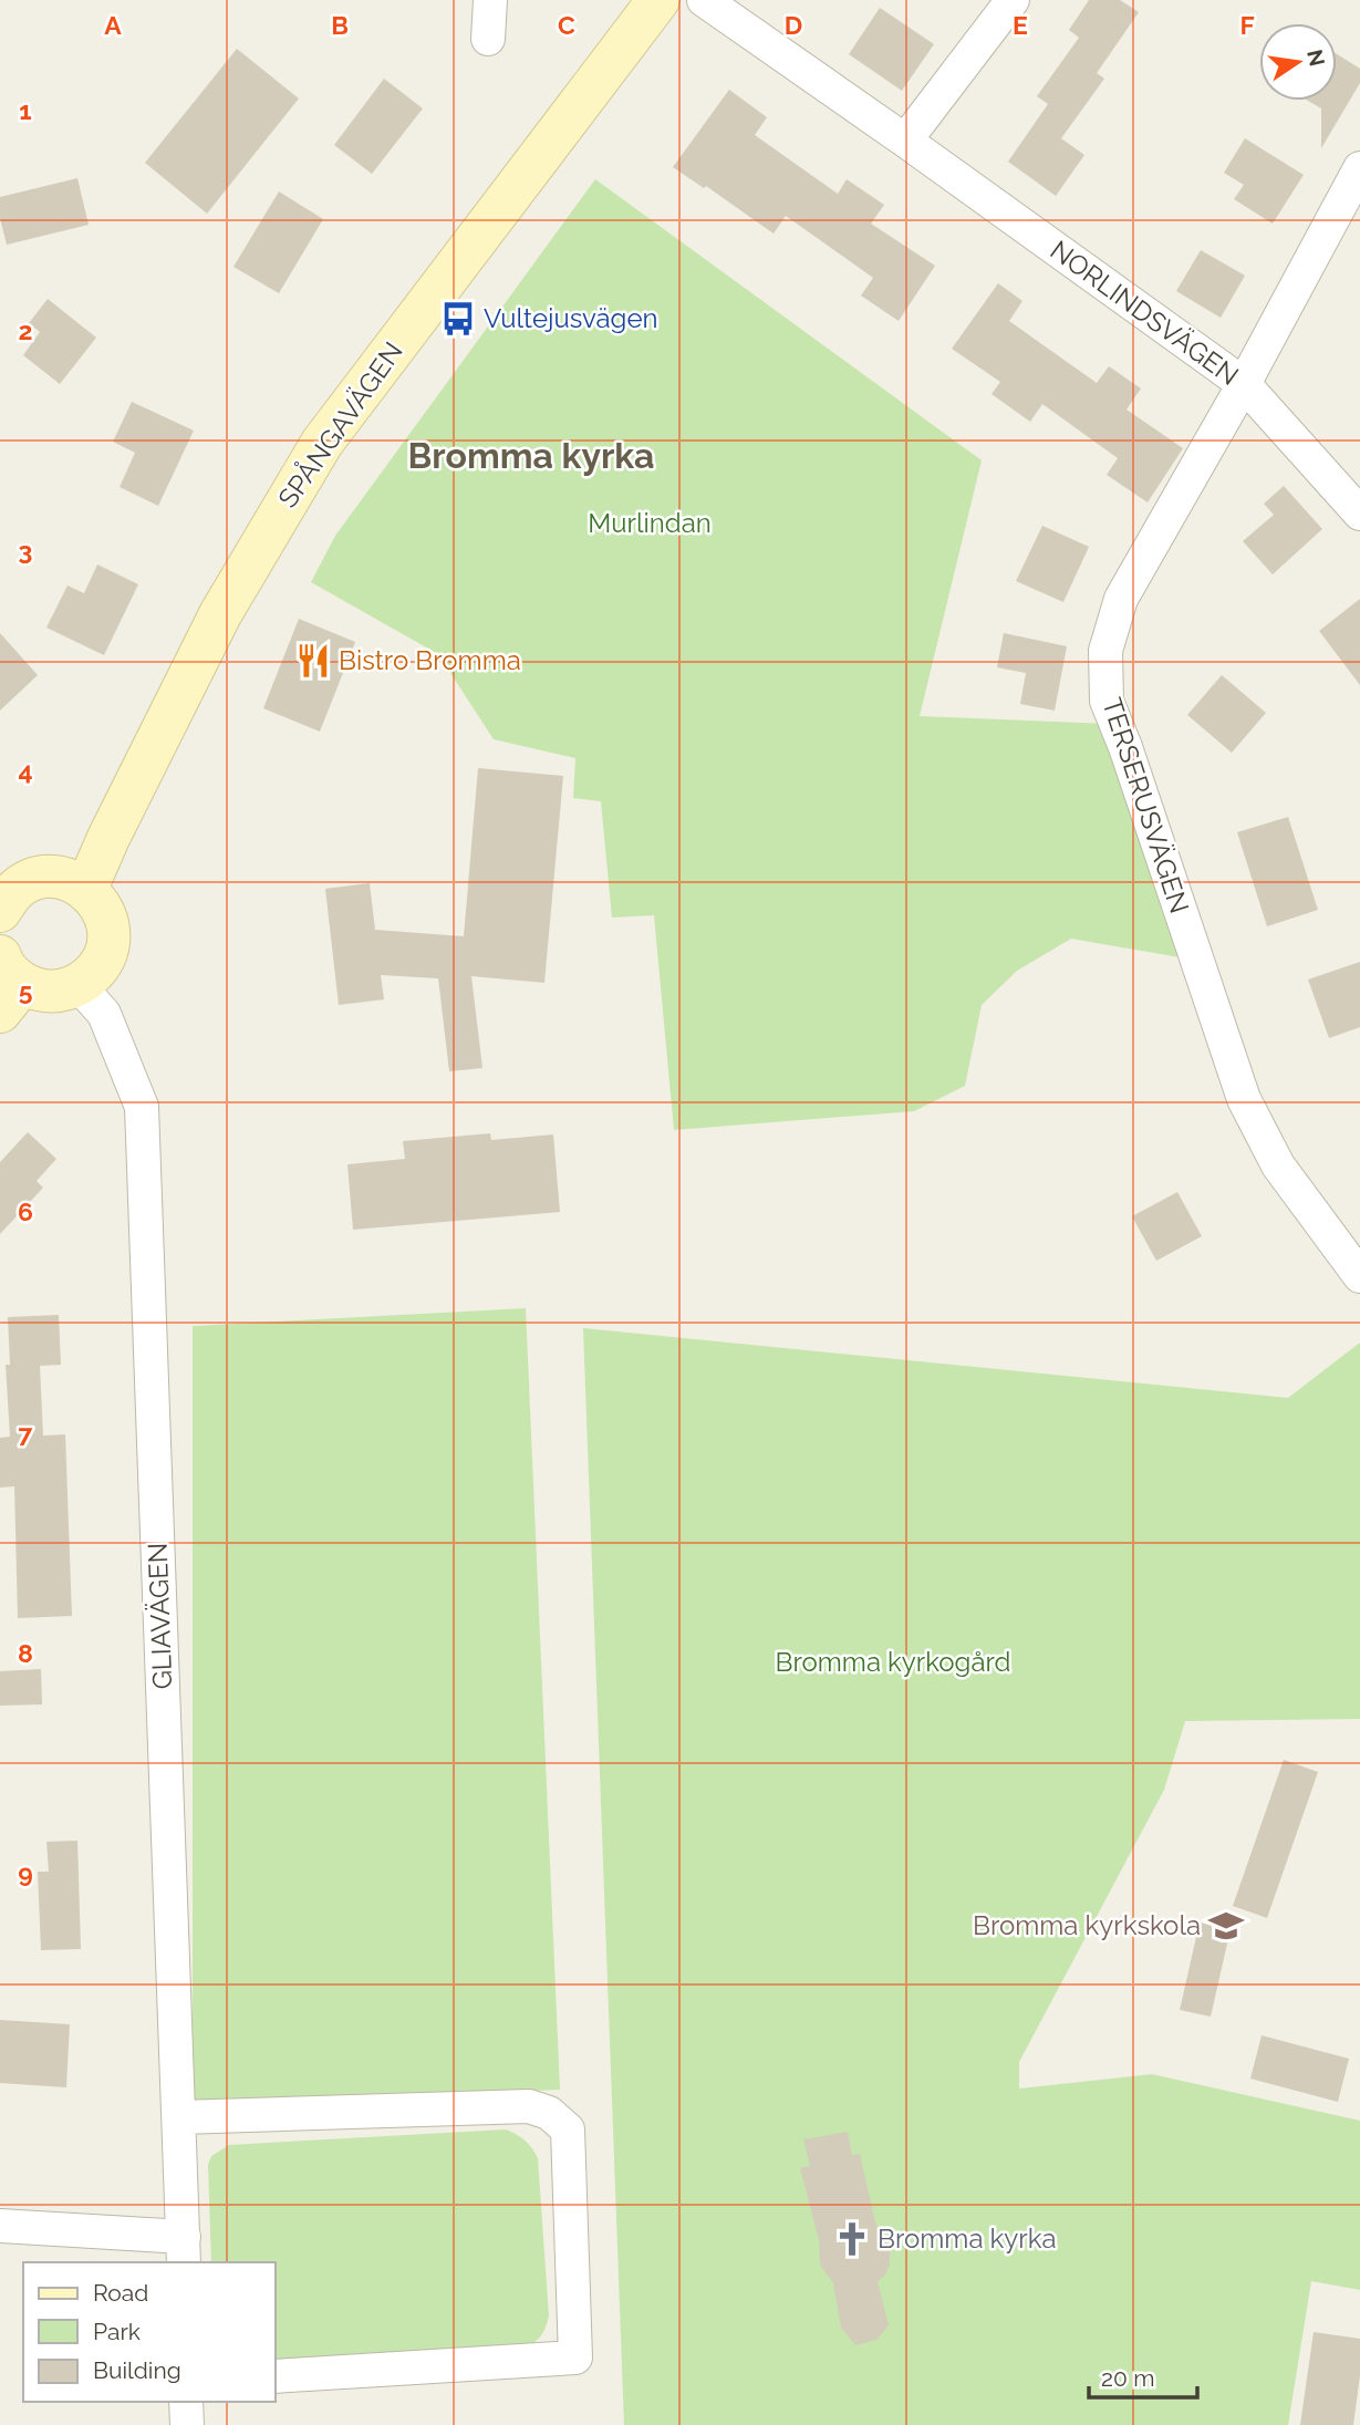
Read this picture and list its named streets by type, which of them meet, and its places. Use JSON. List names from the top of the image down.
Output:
{
  "streets": {
    "street": [
      "NORLINDSVÄGEN",
      "SPÅNGAVÄGEN",
      "TERSERUSVÄGEN",
      "GLIAVÄGEN"
    ]
  },
  "crossings": [
    ["NORLINDSVÄGEN", "TERSERUSVÄGEN"]
  ],
  "districts": ["Bromma kyrka"],
  "parks": ["Murlindan", "Bromma kyrkogård"],
  "places": {
    "bus stop": ["Vultejusvägen"],
    "restaurant": ["Bistro Bromma"],
    "school or university": ["Bromma kyrkskola"],
    "church": ["Bromma kyrka"]
  },
  "legend": ["Road", "Park", "Building"],
  "scale_bar": "20 m",
  "north": "right",
  "grid": {
    "columns": [
      "A",
      "B",
      "C",
      "D",
      "E",
      "F"
    ],
    "rows": [
      "1",
      "2",
      "3",
      "4",
      "5",
      "6",
      "7",
      "8",
      "9"
    ]
  }
}
